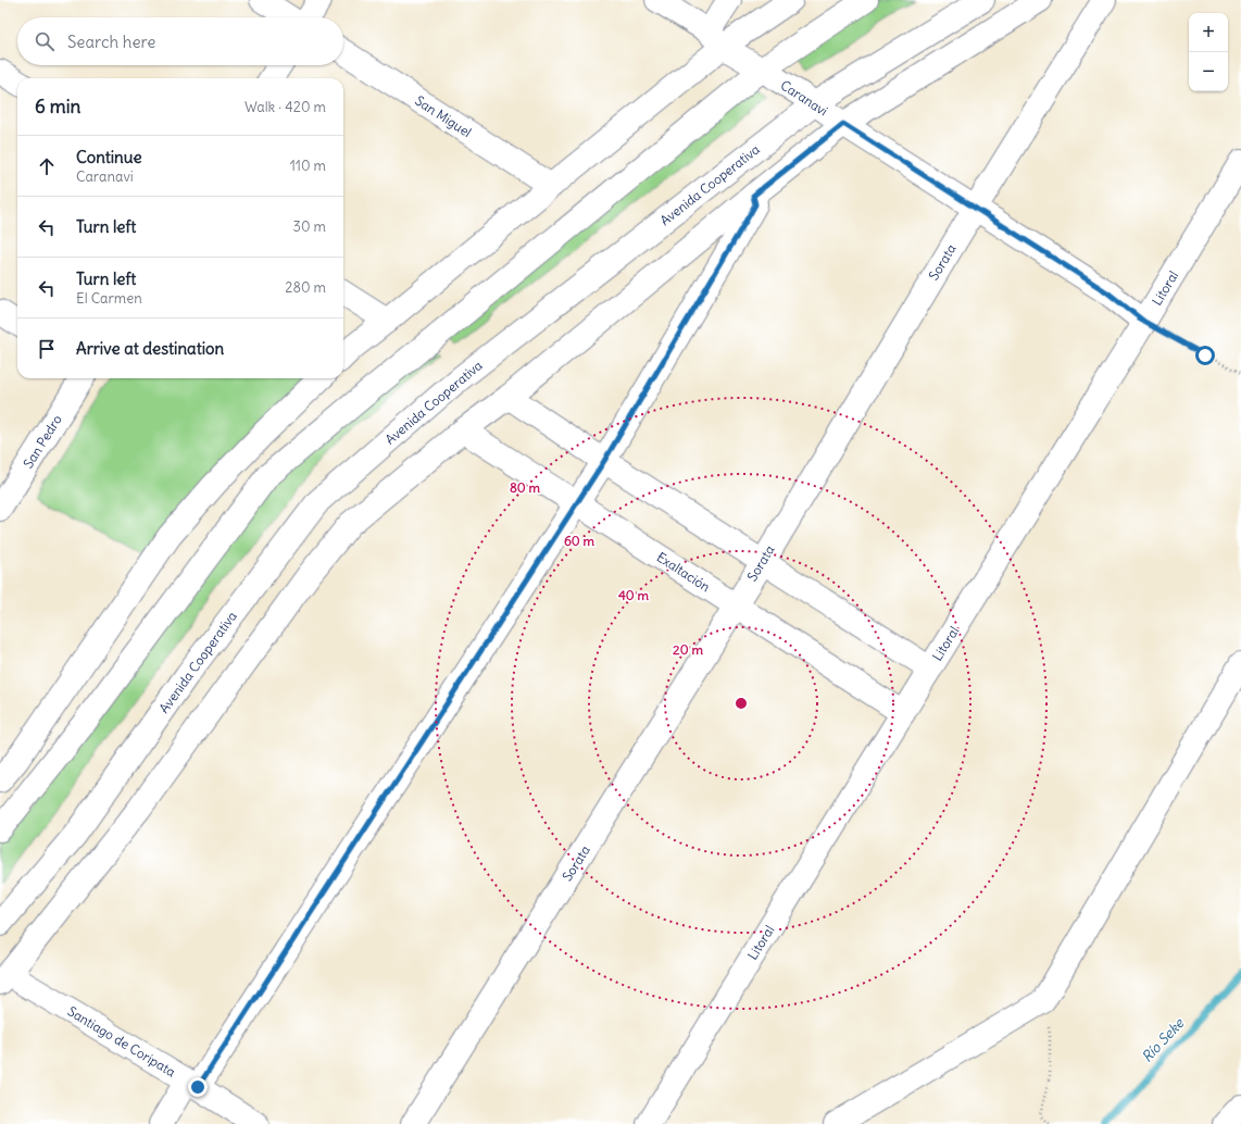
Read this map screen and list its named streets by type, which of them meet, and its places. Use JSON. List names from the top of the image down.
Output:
{
  "streets": {
    "street": [
      "Caranavi",
      "San Miguel",
      "Avenida Cooperativa",
      "Sorata",
      "Litoral",
      "San Pedro",
      "Exaltación",
      "Santiago de Coripata"
    ]
  },
  "crossings": [
    ["Caranavi", "Avenida Cooperativa"],
    ["Caranavi", "Sorata"],
    ["Caranavi", "Litoral"],
    ["Sorata", "Exaltación"],
    ["Litoral", "Exaltación"]
  ],
  "water": ["Río Seke"],
  "page": {
    "map_buttons": ["+", "−"],
    "search": "Search here",
    "heading": ["6 min", "Walk · 420 m"],
    "list": [
      ["Continue", "Caranavi", "110 m"],
      ["Turn left", "30 m"],
      ["Turn left", "El Carmen", "280 m"],
      "Arrive at destination"
    ]
  },
  "rings": [
    "80 m",
    "60 m",
    "40 m",
    "20 m"
  ]
}
